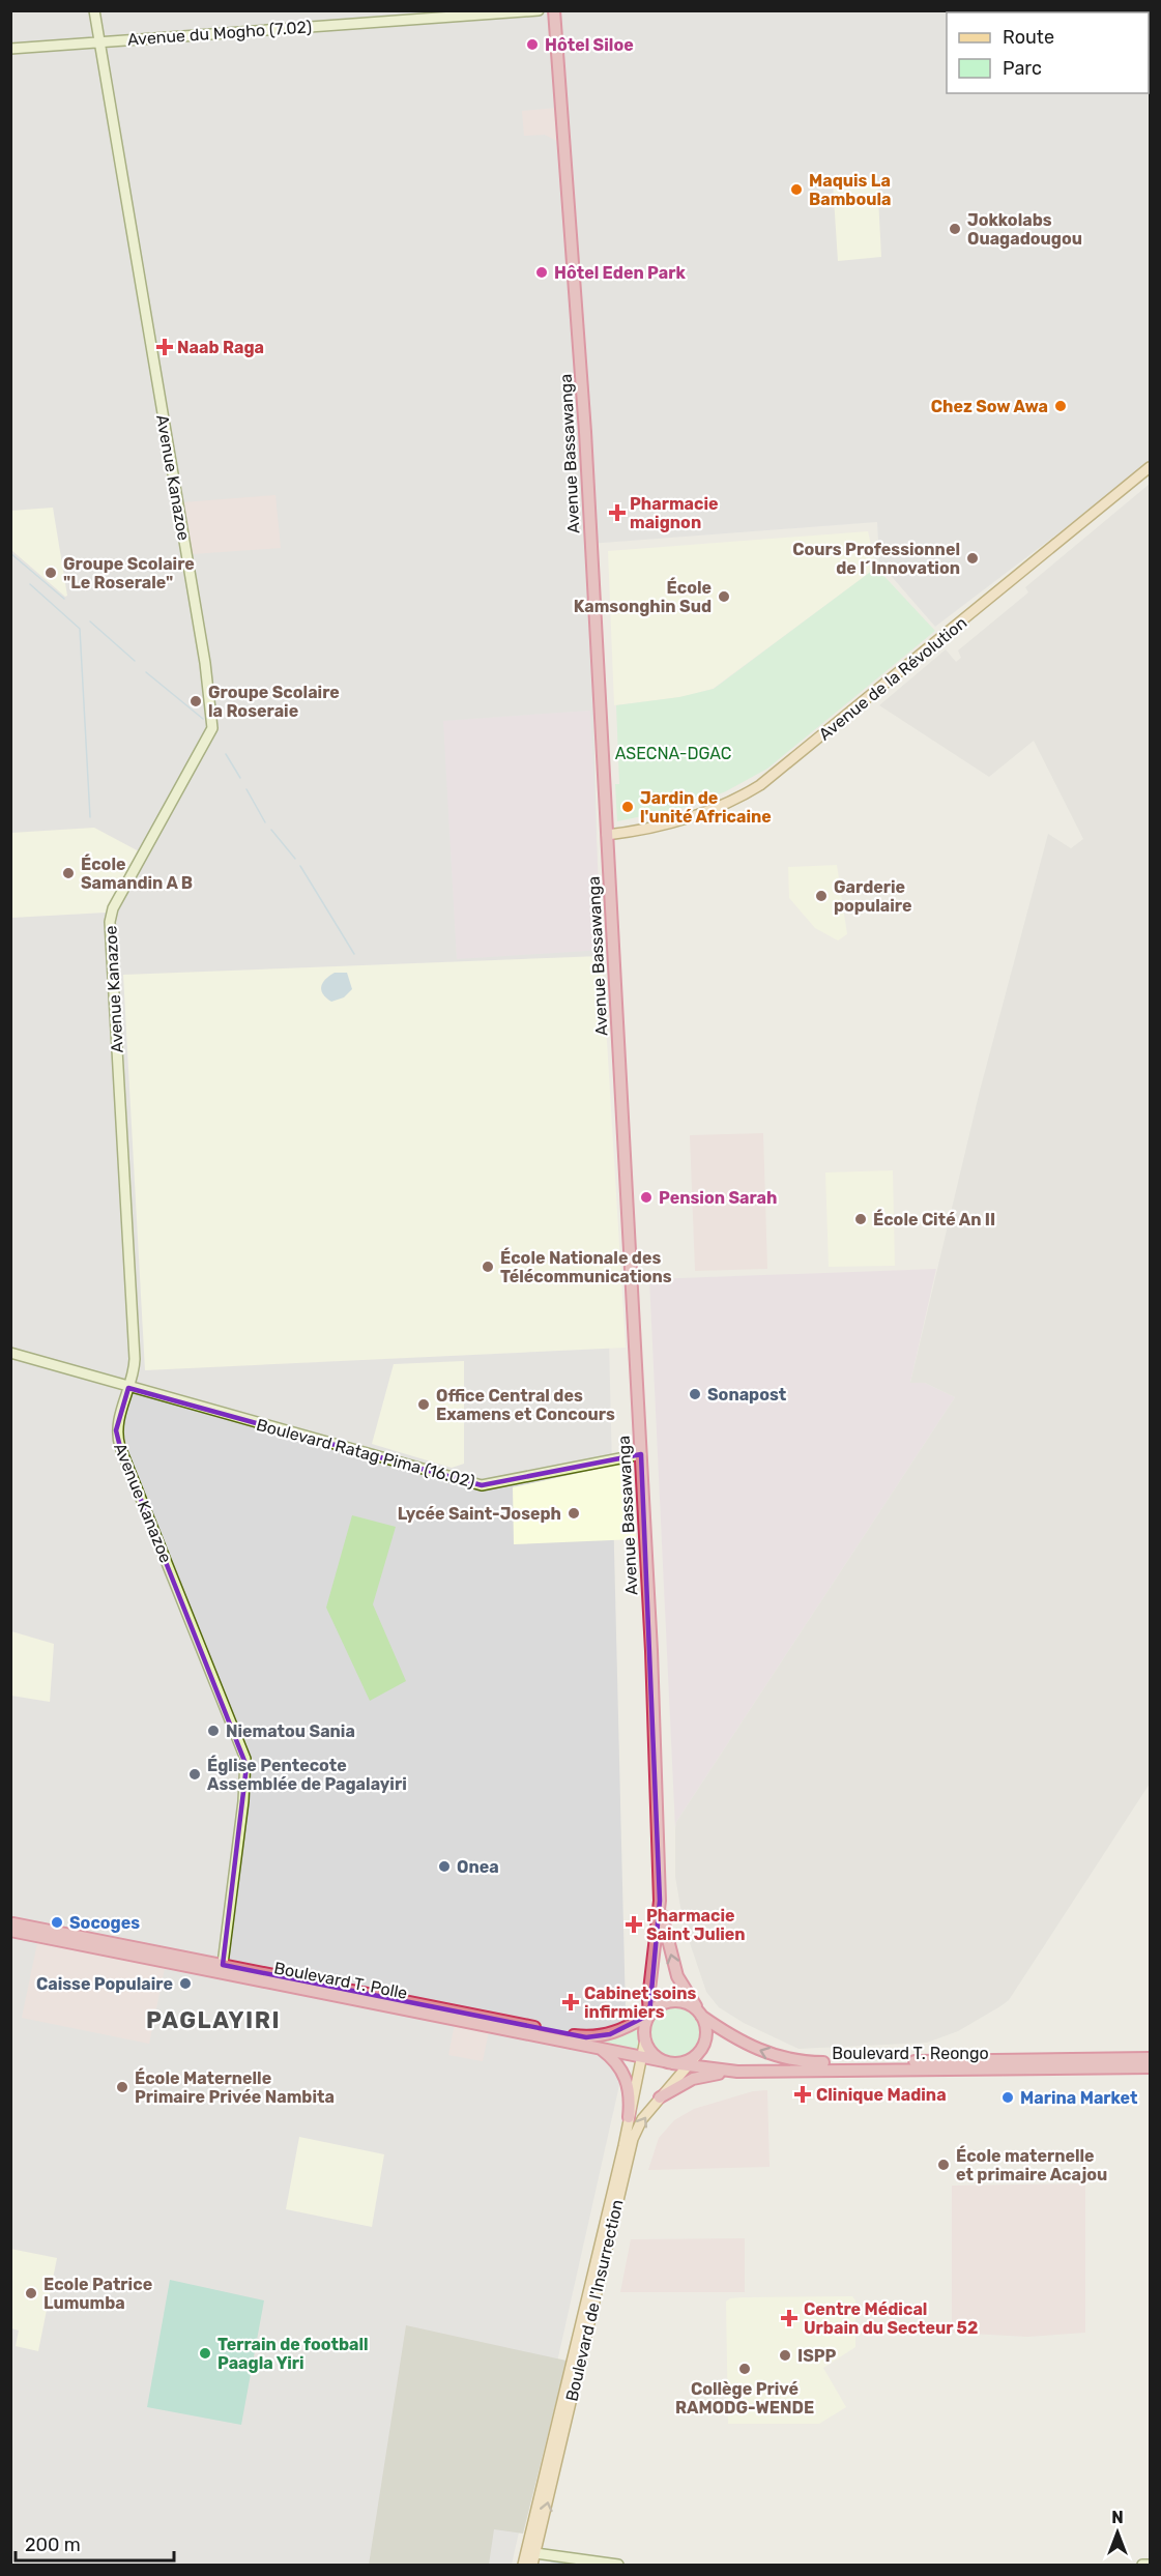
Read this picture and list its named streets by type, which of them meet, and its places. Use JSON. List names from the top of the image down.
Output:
{
  "streets": {
    "highway": ["Avenue Bassawanga", "Boulevard T. Polle", "Boulevard T. Reongo"],
    "main road": ["Avenue de la Révolution", "Boulevard de l'Insurrection"],
    "street": ["Avenue du Mogho (7.02)", "Avenue Kanazoe", "Boulevard Ratag Pima (16.02)"]
  },
  "crossings": [
    ["Avenue du Mogho (7.02)", "Avenue Kanazoe"],
    ["Avenue Bassawanga", "Avenue de la Révolution"],
    ["Avenue Bassawanga", "Boulevard Ratag Pima (16.02)"],
    ["Avenue Bassawanga", "Boulevard T. Polle"],
    ["Avenue Bassawanga", "Boulevard T. Reongo"],
    ["Avenue Bassawanga", "Boulevard de l'Insurrection"],
    ["Avenue Kanazoe", "Boulevard Ratag Pima (16.02)"],
    ["Avenue Kanazoe", "Boulevard T. Polle"],
    ["Boulevard T. Polle", "Boulevard T. Reongo"],
    ["Boulevard T. Polle", "Boulevard de l'Insurrection"],
    ["Boulevard T. Reongo", "Boulevard de l'Insurrection"]
  ],
  "districts": ["PAGLAYIRI"],
  "parks": ["ASECNA-DGAC"],
  "places": {
    "other": [
      "Hôtel Siloe",
      "Maquis La Bamboula",
      "Jokkolabs Ouagadougou",
      "Hôtel Eden Park",
      "Chez Sow Awa",
      "Cours Professionnel de l´Innovation",
      "Groupe Scolaire \"Le Roserale\"",
      "École Kamsonghin Sud",
      "Groupe Scolaire la Roseraie",
      "Jardin de l'unité Africaine",
      "École Samandin A B",
      "Garderie populaire",
      "Pension Sarah",
      "École Cité An II",
      "École Nationale des Télécommunications",
      "Sonapost",
      "Office Central des Examens et Concours",
      "Lycée Saint-Joseph",
      "Niematou Sania",
      "Église Pentecote Assemblée de Pagalayiri",
      "Onea",
      "Socoges",
      "Caisse Populaire",
      "École Maternelle Primaire Privée Nambita",
      "Marina Market",
      "École maternelle et primaire Acajou",
      "Ecole Patrice Lumumba",
      "Terrain de football Paagla Yiri",
      "ISPP",
      "Collège Privé RAMODG-WENDE"
    ],
    "health": [
      "Naab Raga",
      "Pharmacie maignon",
      "Pharmacie Saint Julien",
      "Cabinet soins infirmiers",
      "Clinique Madina",
      "Centre Médical Urbain du Secteur 52"
    ]
  },
  "legend": ["Route", "Parc"],
  "scale_bar": "200 m",
  "north": "top"
}
